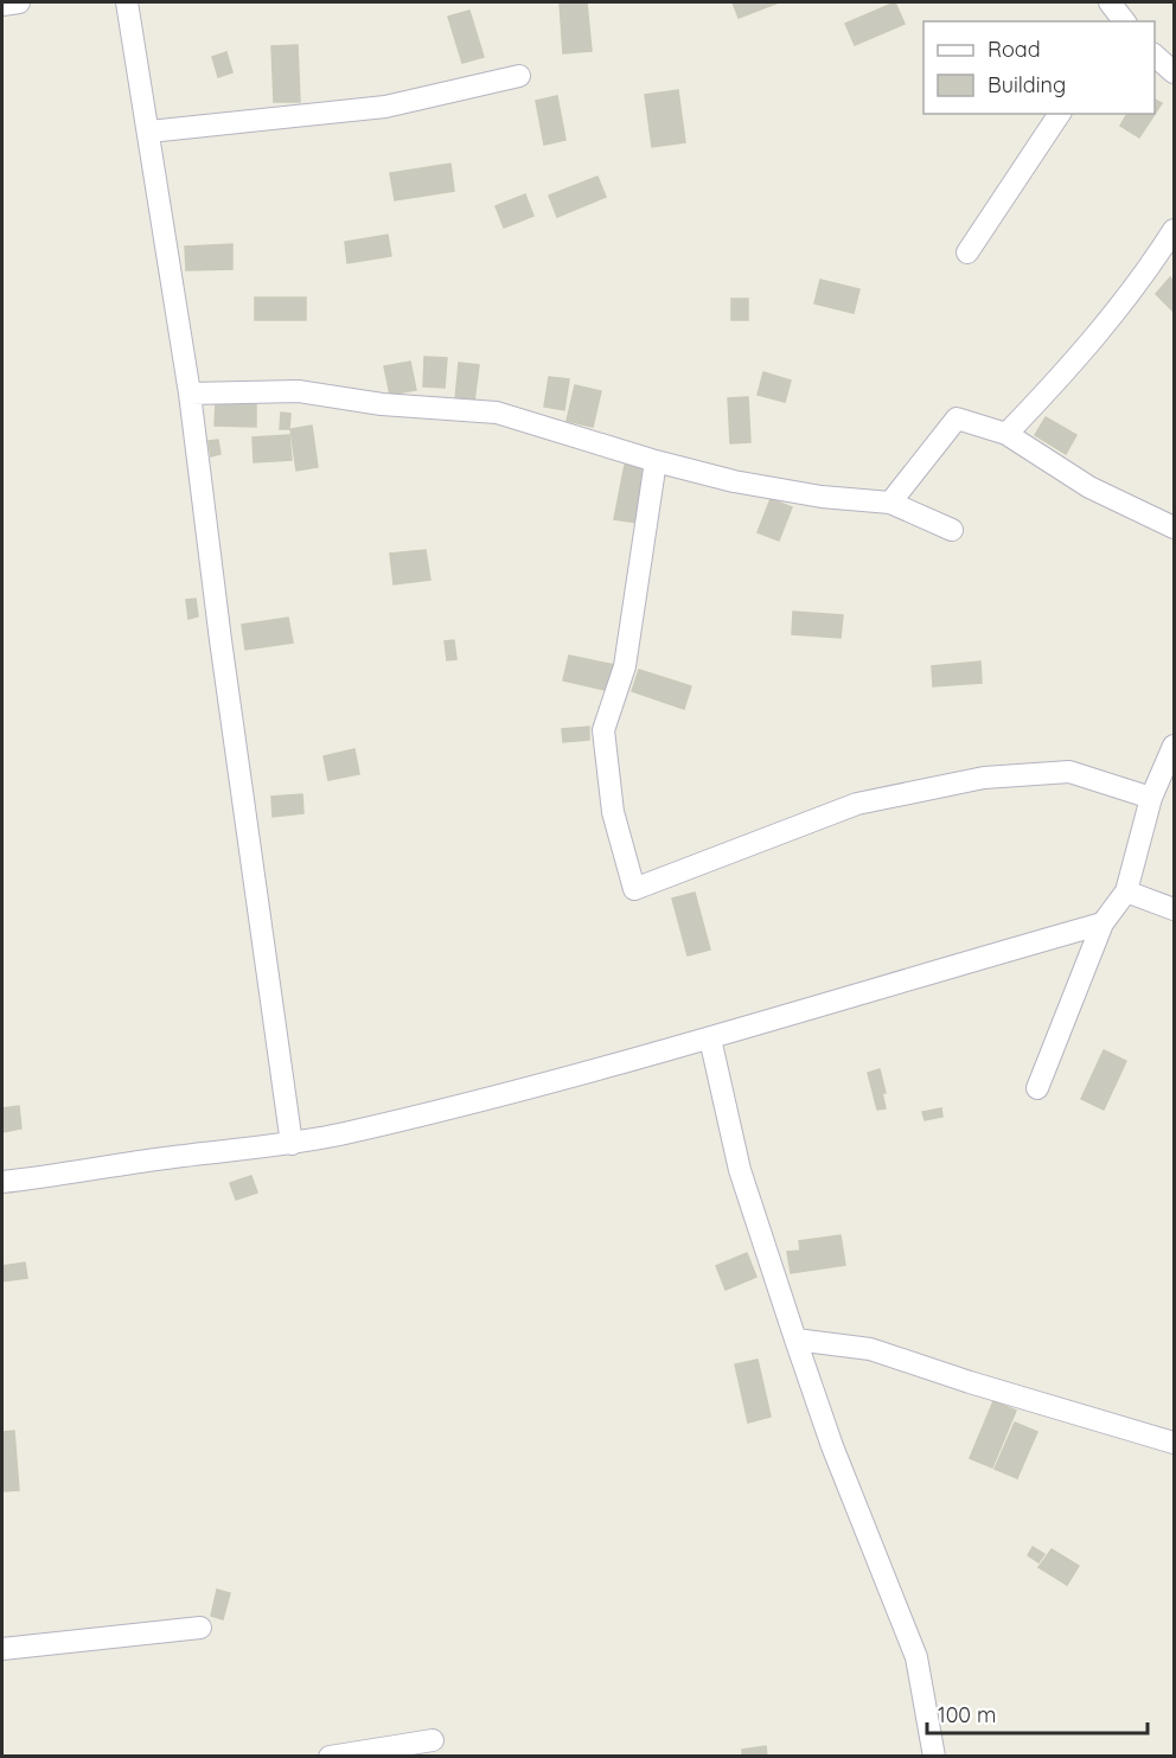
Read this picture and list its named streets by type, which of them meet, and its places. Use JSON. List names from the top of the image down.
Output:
{
  "legend": ["Road", "Building"],
  "scale_bar": "100 m"
}
